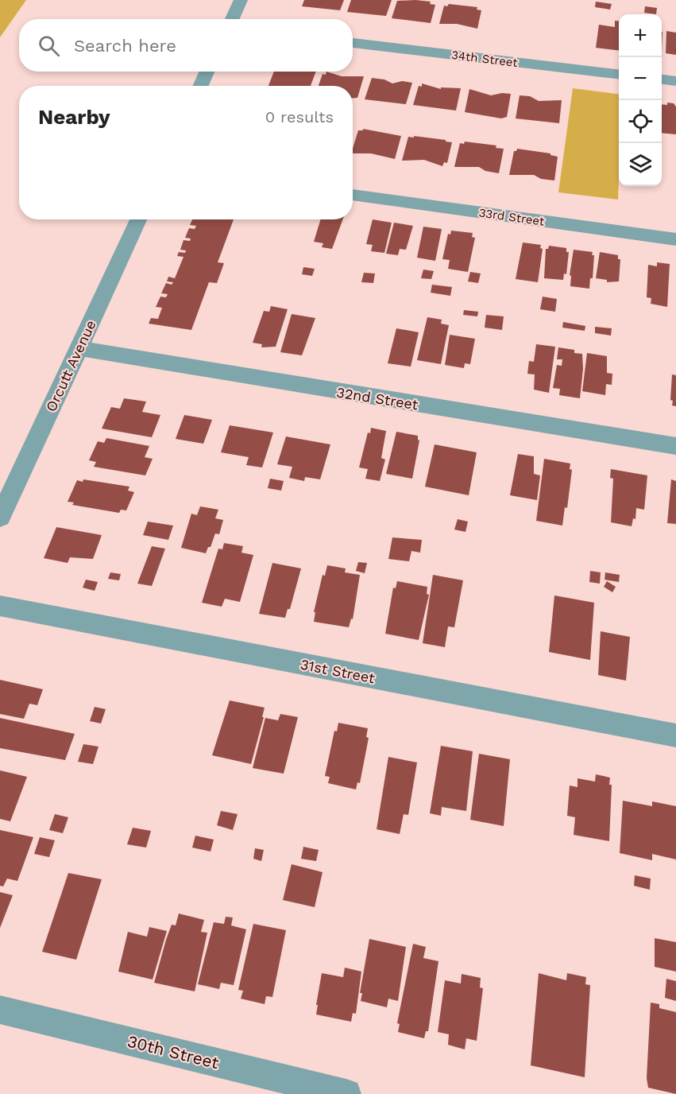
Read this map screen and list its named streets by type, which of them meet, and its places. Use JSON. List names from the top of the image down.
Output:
{
  "streets": {
    "street": [
      "34th Street",
      "33rd Street",
      "Orcutt Avenue",
      "32nd Street",
      "31st Street",
      "30th Street"
    ]
  },
  "crossings": [
    ["Orcutt Avenue", "32nd Street"]
  ],
  "page": {
    "map_buttons": ["+", "−"],
    "search": "Search here",
    "heading": ["Nearby", "0 results"]
  }
}
